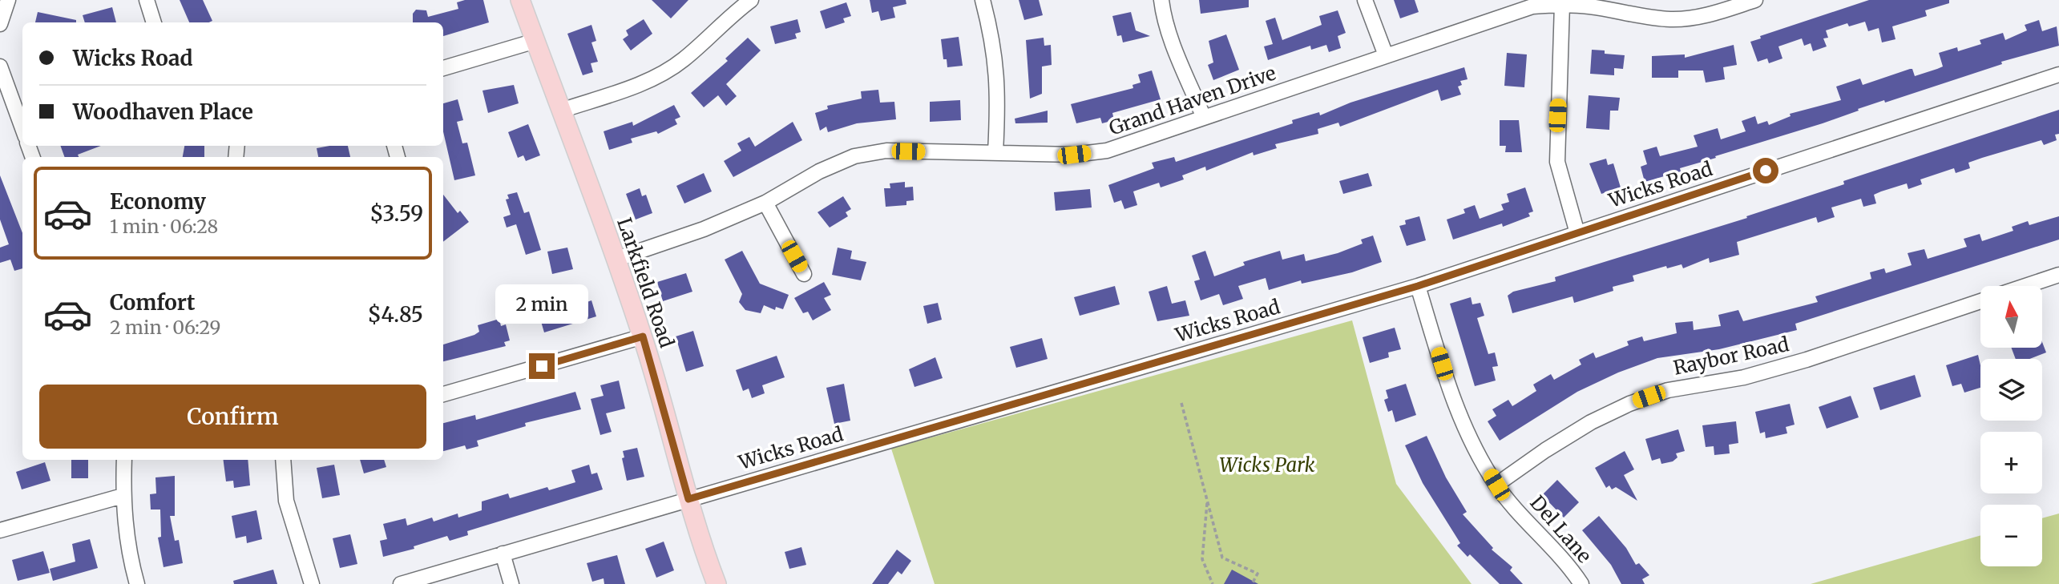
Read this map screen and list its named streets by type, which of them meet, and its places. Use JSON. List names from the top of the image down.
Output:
{
  "streets": {
    "main road": ["Larkfield Road"],
    "street": [
      "Grand Haven Drive",
      "Wicks Road",
      "Raybor Road",
      "Del Lane"
    ]
  },
  "crossings": [
    ["Grand Haven Drive", "Larkfield Road"],
    ["Wicks Road", "Larkfield Road"],
    ["Wicks Road", "Del Lane"],
    ["Raybor Road", "Del Lane"]
  ],
  "parks": ["Wicks Park"],
  "north": "top",
  "page": {
    "banner": ["Wicks Road", "Woodhaven Place"],
    "list": [
      {
        "name": "Economy",
        "note": "1 min · 06:28",
        "value": "$3.59"
      },
      {
        "name": "Comfort",
        "note": "2 min · 06:29",
        "value": "$4.85"
      }
    ],
    "bubble": "2 min",
    "map_buttons": ["+", "−"],
    "buttons": "Confirm"
  }
}
